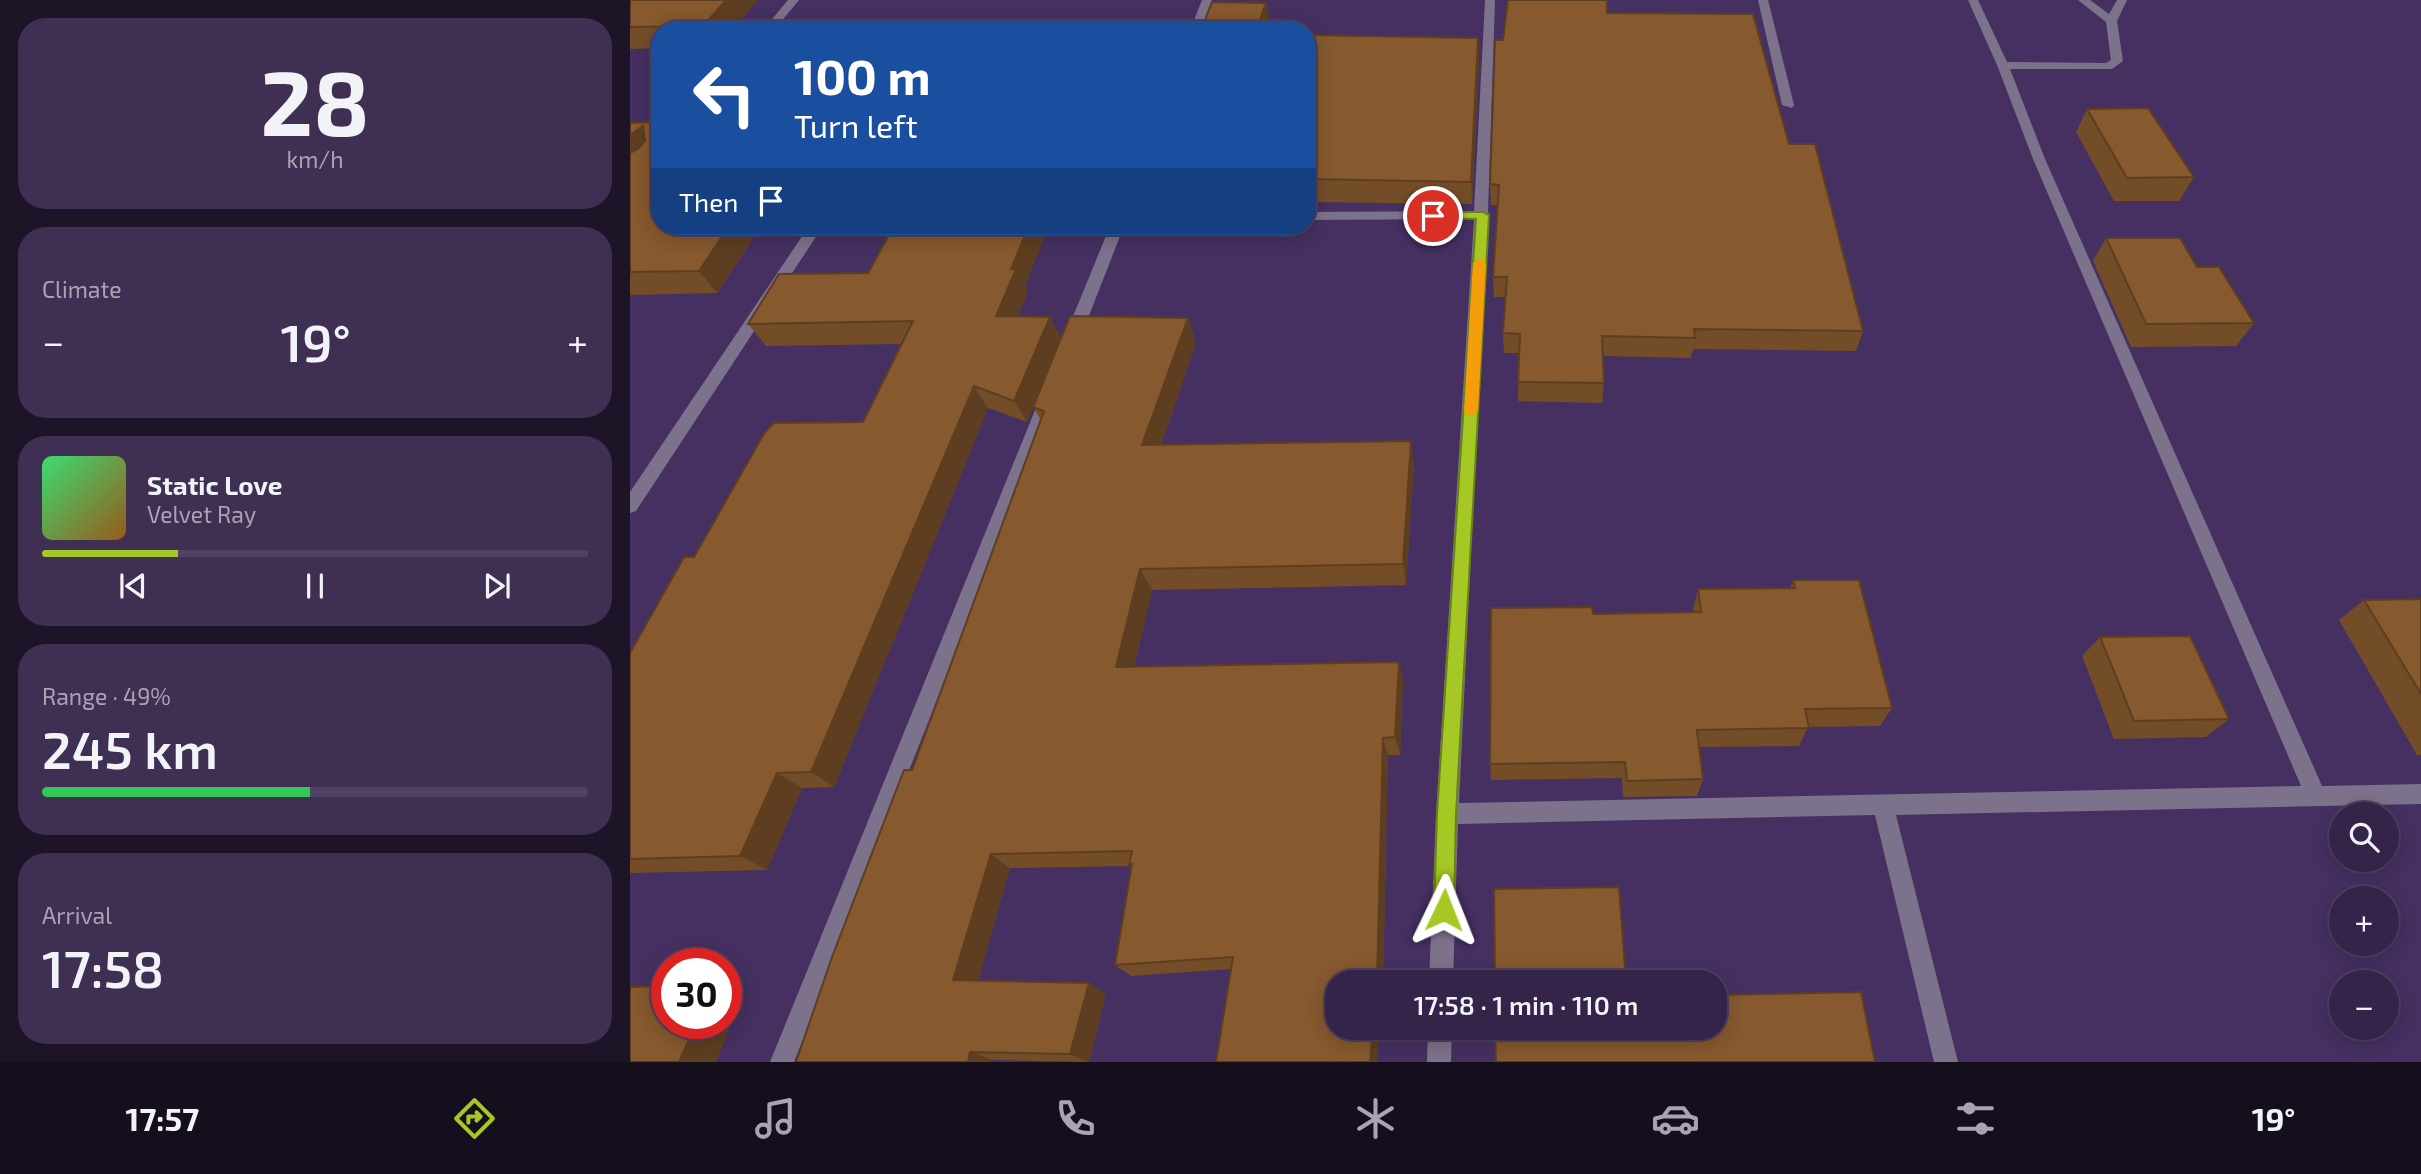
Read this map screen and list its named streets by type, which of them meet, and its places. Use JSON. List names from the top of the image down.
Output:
{
  "page": {
    "tile": [
      ["28", "km/h"],
      "Climate",
      ["Range · 49%", "245 km"],
      ["Arrival", "17:58"]
    ],
    "turn": ["100 m", "Turn left"],
    "then": "Then",
    "heat": ["−", "19°", "+"],
    "song": ["Static Love", "Velvet Ray"],
    "map_buttons": ["+", "−"],
    "limit": "30",
    "trip": "17:58 · 1 min · 110 m",
    "tabs": ["17:57", "19°"]
  }
}
